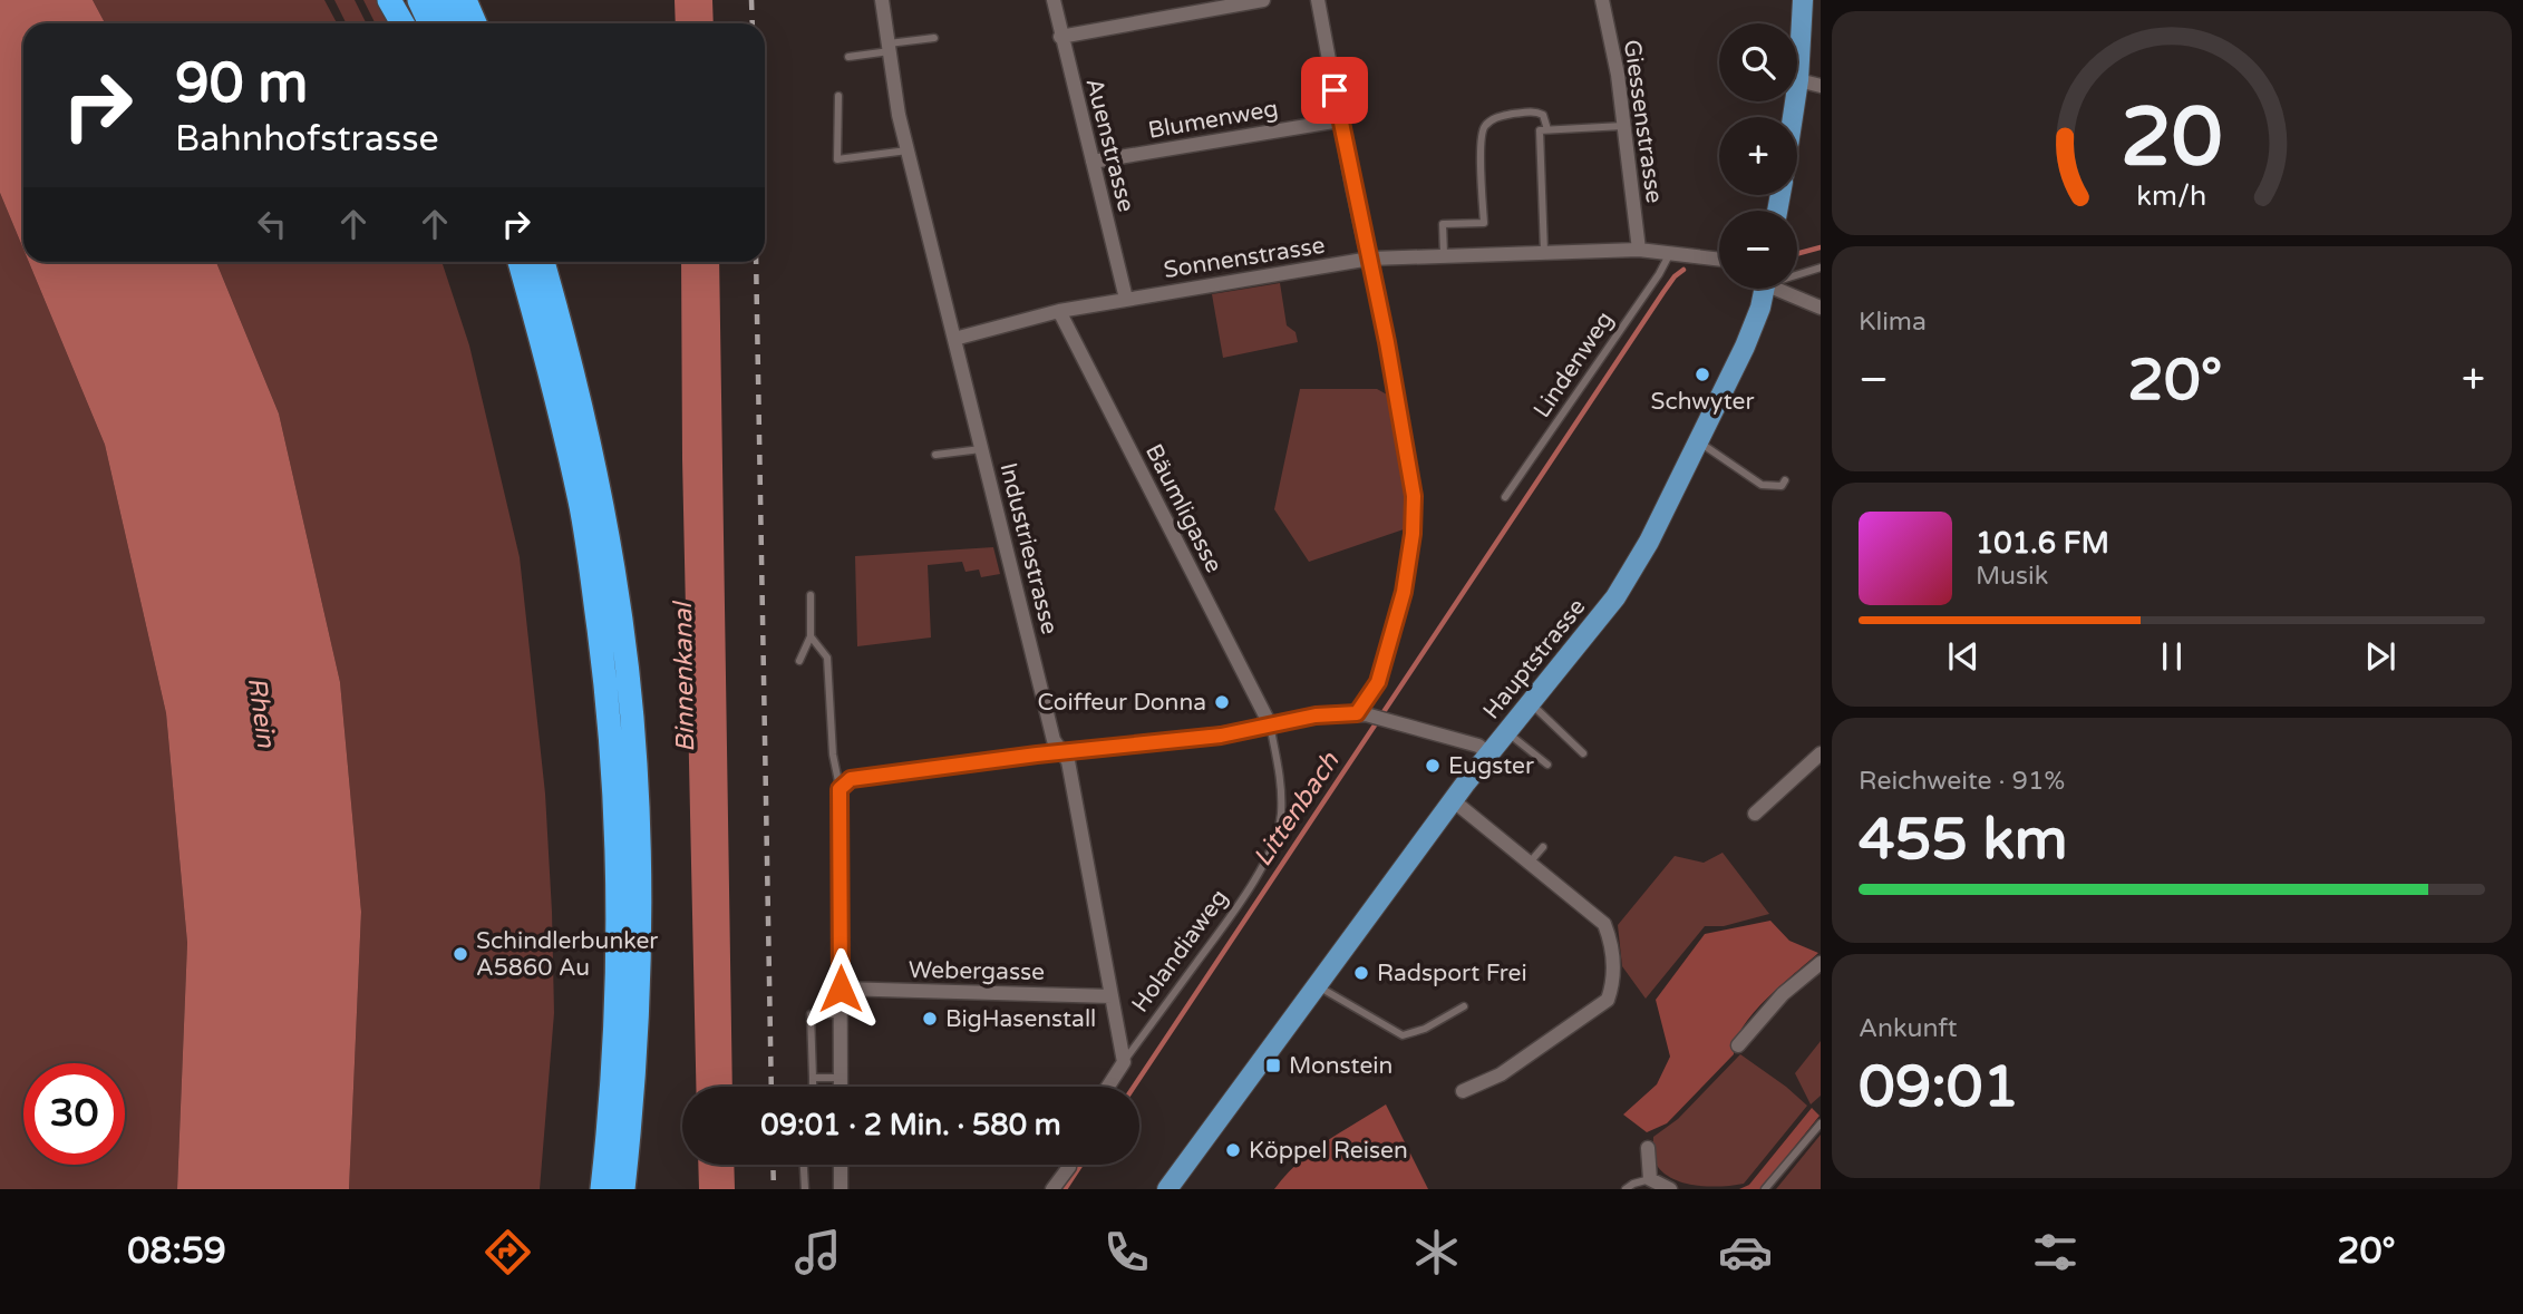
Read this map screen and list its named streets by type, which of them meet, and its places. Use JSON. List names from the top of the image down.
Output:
{
  "streets": {
    "main road": ["Hauptstrasse"],
    "street": [
      "Blumenweg",
      "Giessenstrasse",
      "Auenstrasse",
      "Sonnenstrasse",
      "Bäumligasse",
      "Industriestrasse",
      "Webergasse"
    ],
    "lane": ["Lindenweg", "Holandiaweg"]
  },
  "crossings": [
    ["Blumenweg", "Auenstrasse"],
    ["Giessenstrasse", "Sonnenstrasse"],
    ["Auenstrasse", "Sonnenstrasse"],
    ["Sonnenstrasse", "Lindenweg"],
    ["Sonnenstrasse", "Bäumligasse"],
    ["Sonnenstrasse", "Industriestrasse"],
    ["Bäumligasse", "Holandiaweg"],
    ["Industriestrasse", "Holandiaweg"],
    ["Industriestrasse", "Webergasse"]
  ],
  "water": ["Binnenkanal", "Rhein", "Littenbach"],
  "places": {
    "other": [
      "Schwyter",
      "Coiffeur Donna",
      "Eugster",
      "Schindlerbunker A5860 Au",
      "Radsport Frei",
      "BigHasenstall",
      "Köppel Reisen"
    ],
    "transit": ["Monstein"]
  },
  "page": {
    "map_buttons": ["+", "−"],
    "turn": ["90 m", "Bahnhofstrasse"],
    "tile": [
      "Klima",
      ["Reichweite · 91%", "455 km"],
      ["Ankunft", "09:01"]
    ],
    "heat": ["−", "20°", "+"],
    "song": ["101.6 FM", "Musik"],
    "limit": "30",
    "trip": "09:01 · 2 Min. · 580 m",
    "tabs": ["08:59", "20°"],
    "gauge": ["20", "km/h"]
  }
}
